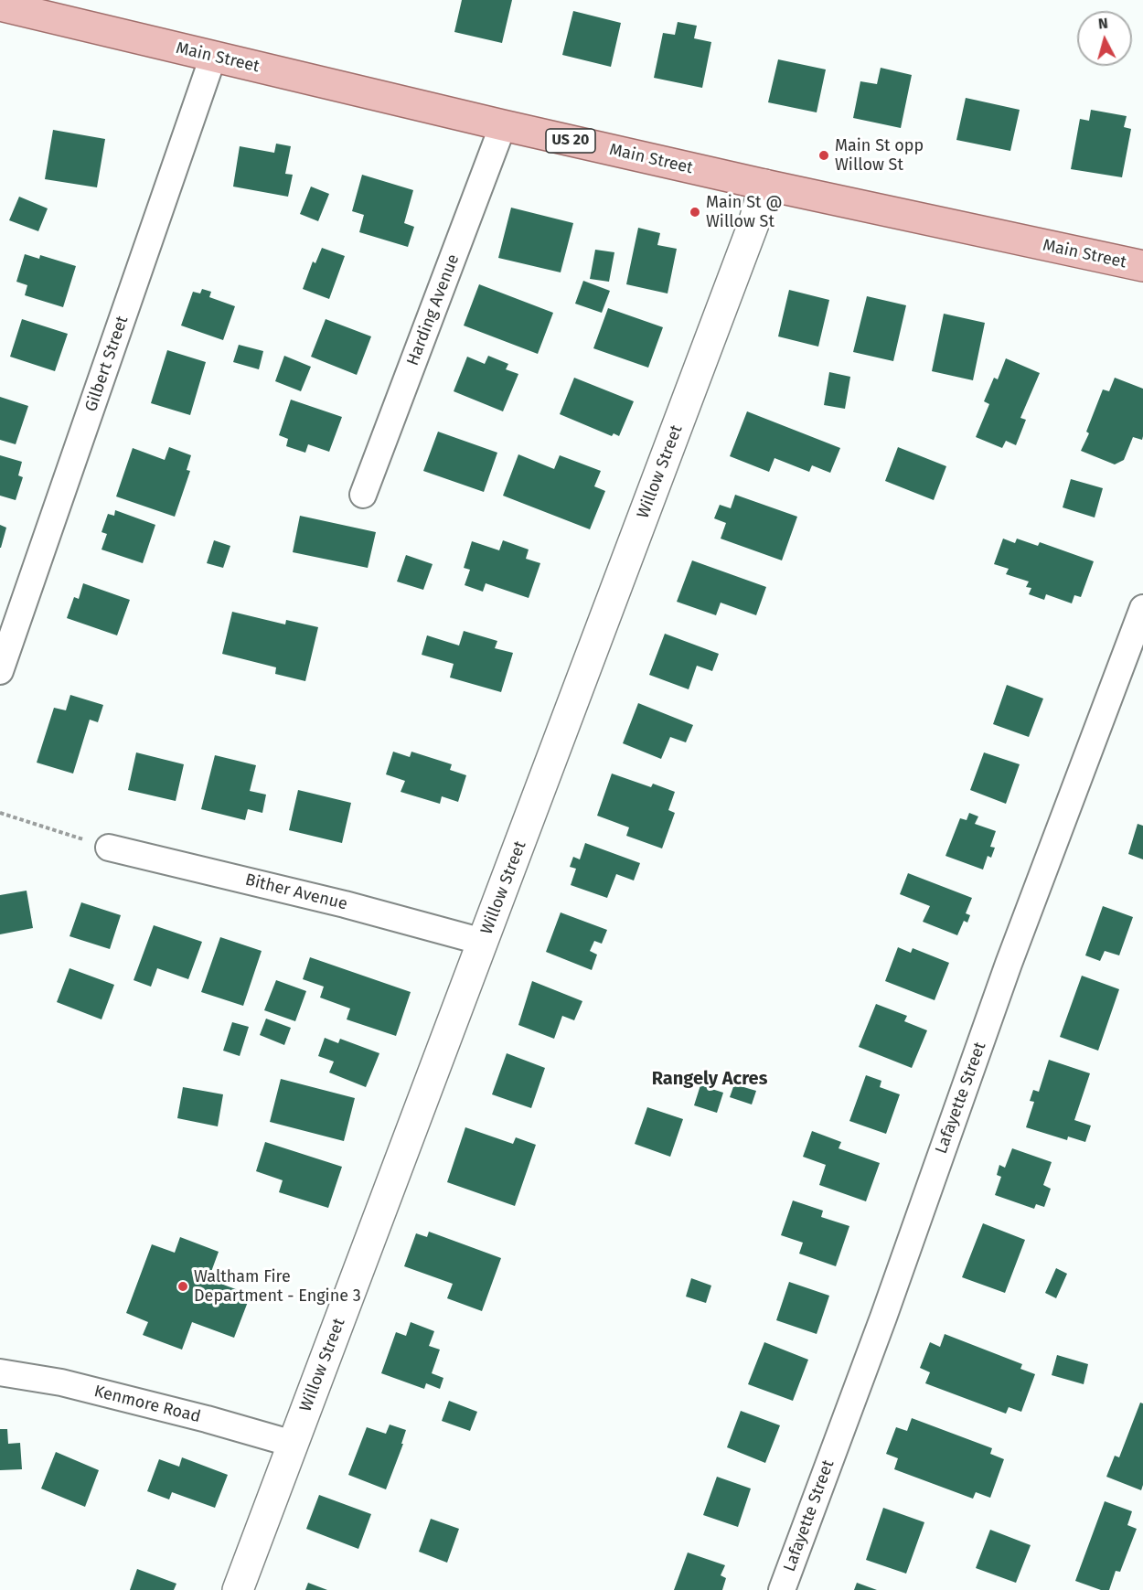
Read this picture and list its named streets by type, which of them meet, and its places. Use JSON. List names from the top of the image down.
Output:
{
  "streets": {
    "main road": ["Main Street", "US 20"],
    "street": [
      "Harding Avenue",
      "Gilbert Street",
      "Willow Street",
      "Bither Avenue",
      "Lafayette Street",
      "Kenmore Road"
    ]
  },
  "crossings": [
    ["Main Street", "Harding Avenue"],
    ["Main Street", "Gilbert Street"],
    ["Main Street", "Willow Street"],
    ["Willow Street", "Bither Avenue"],
    ["Willow Street", "Kenmore Road"]
  ],
  "districts": ["Rangely Acres"],
  "places": ["Main St opp Willow St", "Main St @ Willow St", "Waltham Fire Department - Engine 3"],
  "north": "top"
}
